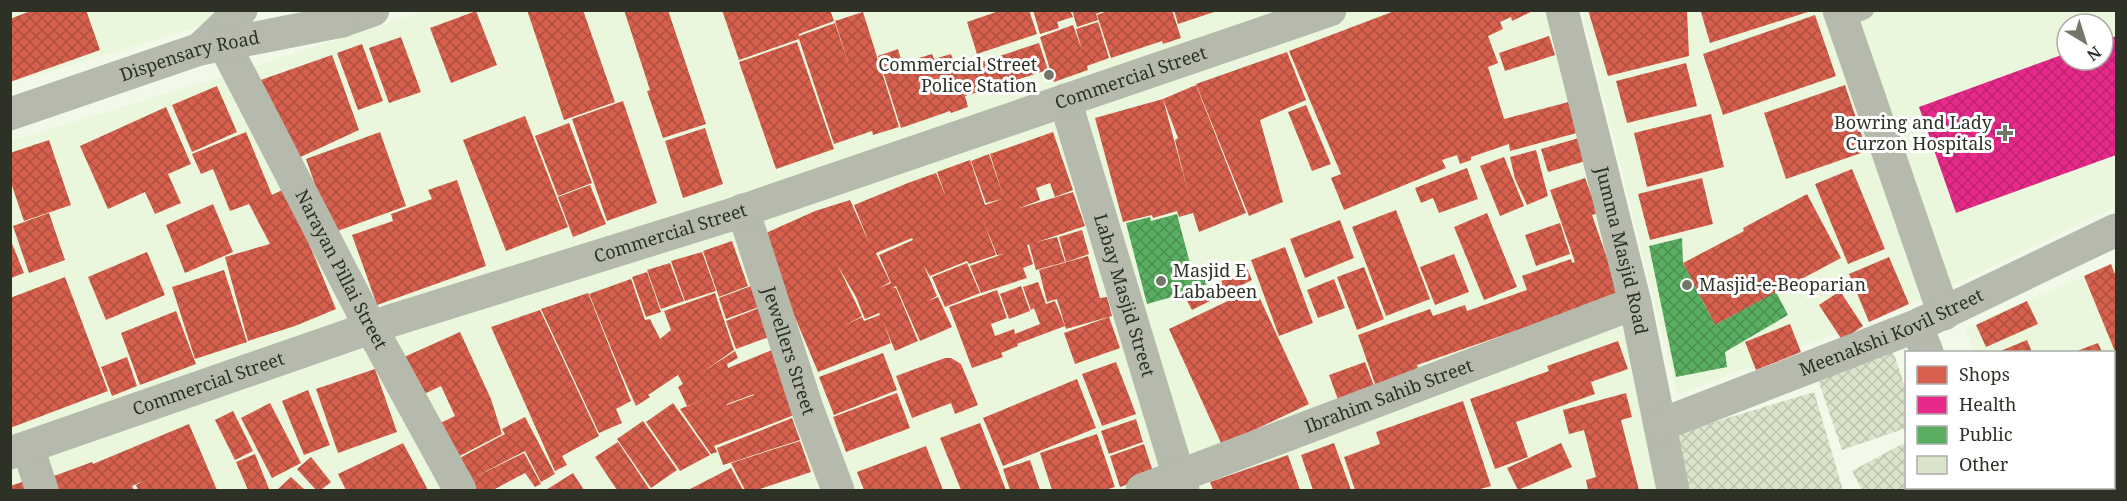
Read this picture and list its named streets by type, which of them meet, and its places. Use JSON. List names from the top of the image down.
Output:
{
  "streets": {
    "street": [
      "Dispensary Road",
      "Commercial Street",
      "Jumma Masjid Road",
      "Narayan Pillai Street",
      "Labay Masjid Street",
      "Meenakshi Kovil Street",
      "Jewellers Street",
      "Ibrahim Sahib Street"
    ]
  },
  "crossings": [
    ["Dispensary Road", "Narayan Pillai Street"],
    ["Commercial Street", "Narayan Pillai Street"],
    ["Commercial Street", "Labay Masjid Street"],
    ["Commercial Street", "Jewellers Street"],
    ["Jumma Masjid Road", "Meenakshi Kovil Street"],
    ["Jumma Masjid Road", "Ibrahim Sahib Street"],
    ["Labay Masjid Street", "Ibrahim Sahib Street"]
  ],
  "places": {
    "other": ["Commercial Street Police Station", "Masjid E Lababeen", "Masjid-e-Beoparian"],
    "health": ["Bowring and Lady Curzon Hospitals"]
  },
  "legend": [
    "Shops",
    "Health",
    "Public",
    "Other"
  ],
  "north": "bottom right"
}
